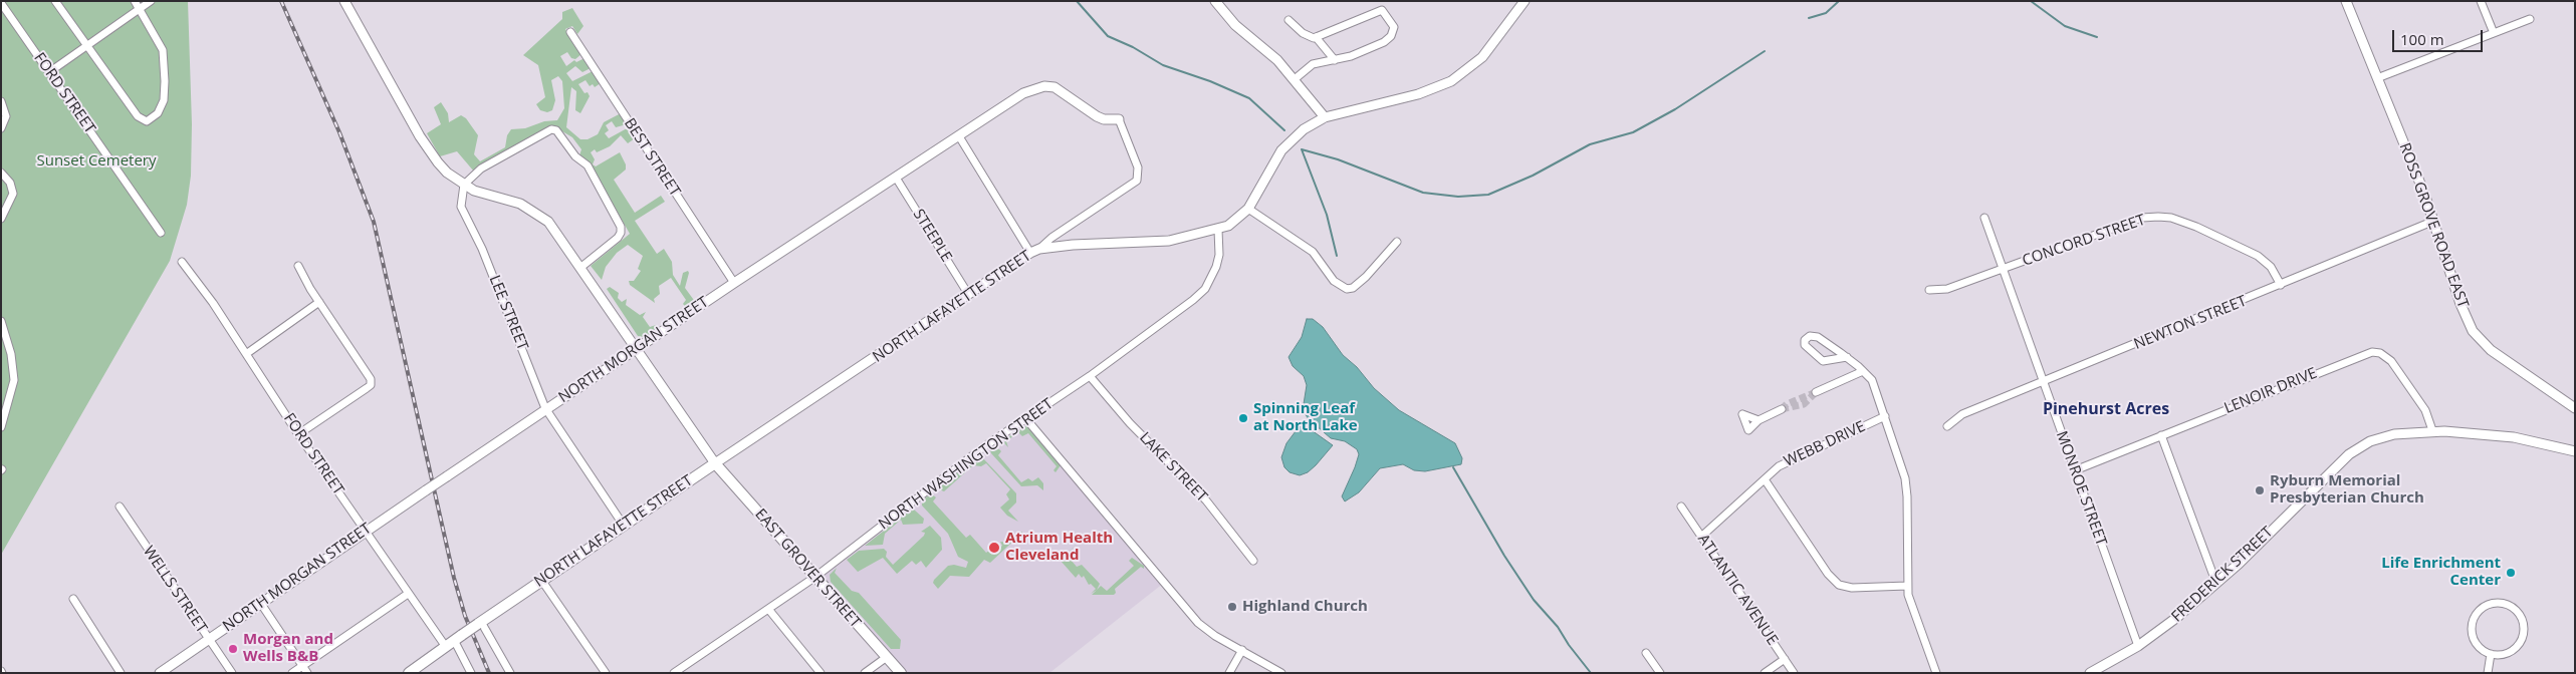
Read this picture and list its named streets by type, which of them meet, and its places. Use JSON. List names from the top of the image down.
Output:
{
  "streets": {
    "main road": ["NORTH LAFAYETTE STREET", "EAST GROVER STREET"],
    "street": [
      "FORD STREET",
      "BEST STREET",
      "ROSS GROVE ROAD EAST",
      "STEEPLE",
      "CONCORD STREET",
      "LEE STREET",
      "NEWTON STREET",
      "NORTH MORGAN STREET",
      "LENOIR DRIVE",
      "WEBB DRIVE",
      "NORTH WASHINGTON STREET",
      "LAKE STREET",
      "MONROE STREET",
      "FREDERICK STREET",
      "WELLS STREET",
      "ATLANTIC AVENUE"
    ]
  },
  "crossings": [
    ["FORD STREET", "NORTH LAFAYETTE STREET"],
    ["FORD STREET", "NORTH MORGAN STREET"],
    ["BEST STREET", "NORTH MORGAN STREET"],
    ["ROSS GROVE ROAD EAST", "NEWTON STREET"],
    ["STEEPLE", "NORTH LAFAYETTE STREET"],
    ["STEEPLE", "NORTH MORGAN STREET"],
    ["CONCORD STREET", "NEWTON STREET"],
    ["CONCORD STREET", "MONROE STREET"],
    ["NORTH LAFAYETTE STREET", "LEE STREET"],
    ["NORTH LAFAYETTE STREET", "NORTH WASHINGTON STREET"],
    ["NORTH LAFAYETTE STREET", "EAST GROVER STREET"],
    ["LEE STREET", "NORTH MORGAN STREET"],
    ["NEWTON STREET", "MONROE STREET"],
    ["NORTH MORGAN STREET", "WELLS STREET"],
    ["LENOIR DRIVE", "MONROE STREET"],
    ["LENOIR DRIVE", "FREDERICK STREET"],
    ["WEBB DRIVE", "ATLANTIC AVENUE"],
    ["NORTH WASHINGTON STREET", "LAKE STREET"],
    ["NORTH WASHINGTON STREET", "EAST GROVER STREET"],
    ["MONROE STREET", "FREDERICK STREET"]
  ],
  "districts": ["Pinehurst Acres"],
  "parks": ["Sunset Cemetery"],
  "places": [
    "Spinning Leaf at North Lake",
    "Ryburn Memorial Presbyterian Church",
    "Atrium Health Cleveland",
    "Life Enrichment Center",
    "Highland Church",
    "Morgan and Wells B&B"
  ],
  "scale_bar": "100 m"
}
